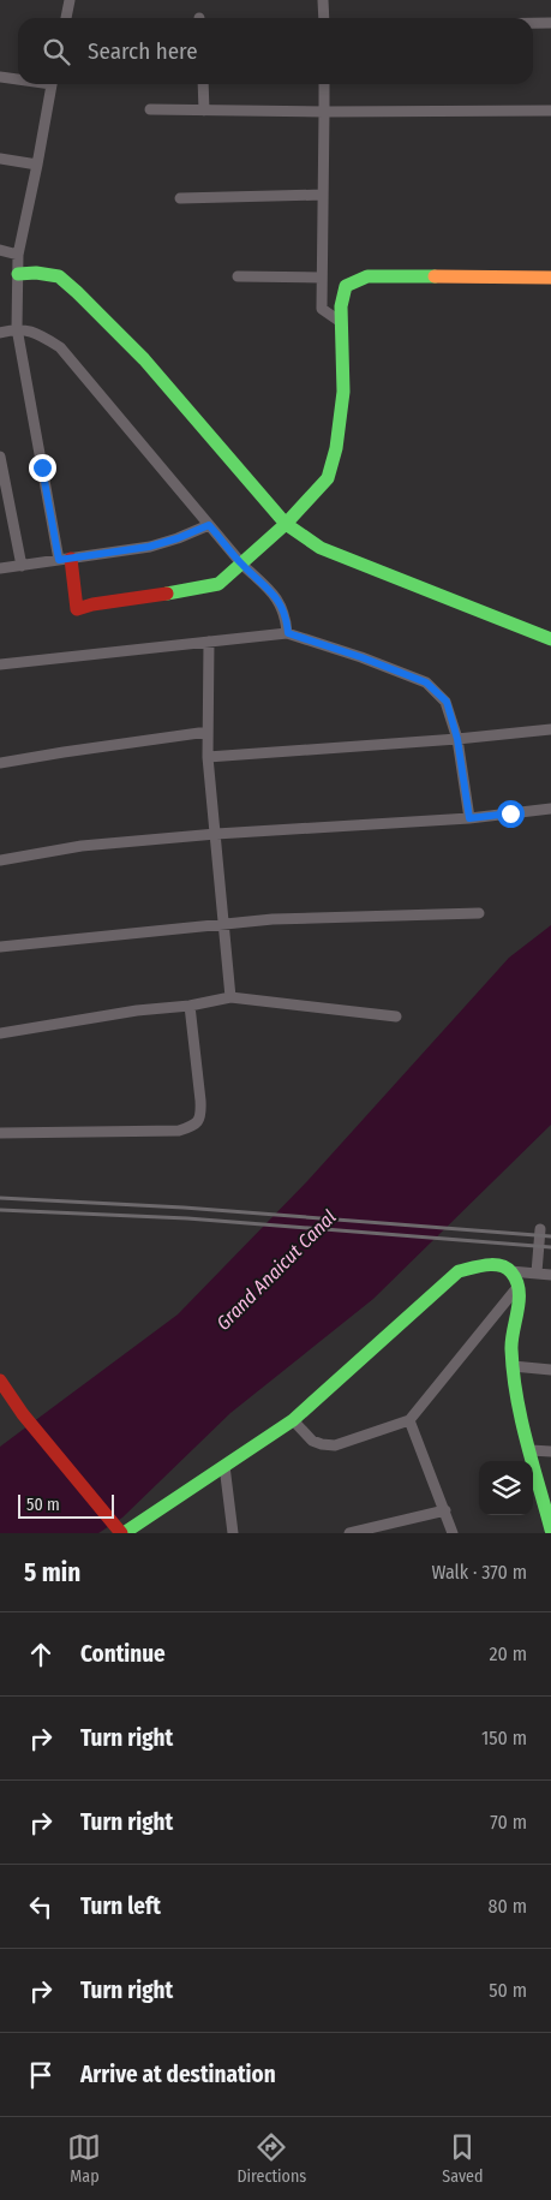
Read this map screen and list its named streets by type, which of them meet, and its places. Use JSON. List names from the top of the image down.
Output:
{
  "water": ["Grand Anaicut Canal"],
  "scale_bar": "50 m",
  "page": {
    "search": "Search here",
    "scale": "50 m",
    "heading": ["5 min", "Walk · 370 m"],
    "list": [
      ["Continue", "20 m"],
      ["Turn right", "150 m"],
      ["Turn right", "70 m"],
      ["Turn left", "80 m"],
      ["Turn right", "50 m"],
      "Arrive at destination"
    ],
    "nav": ["Map", "Directions", "Saved"]
  }
}
